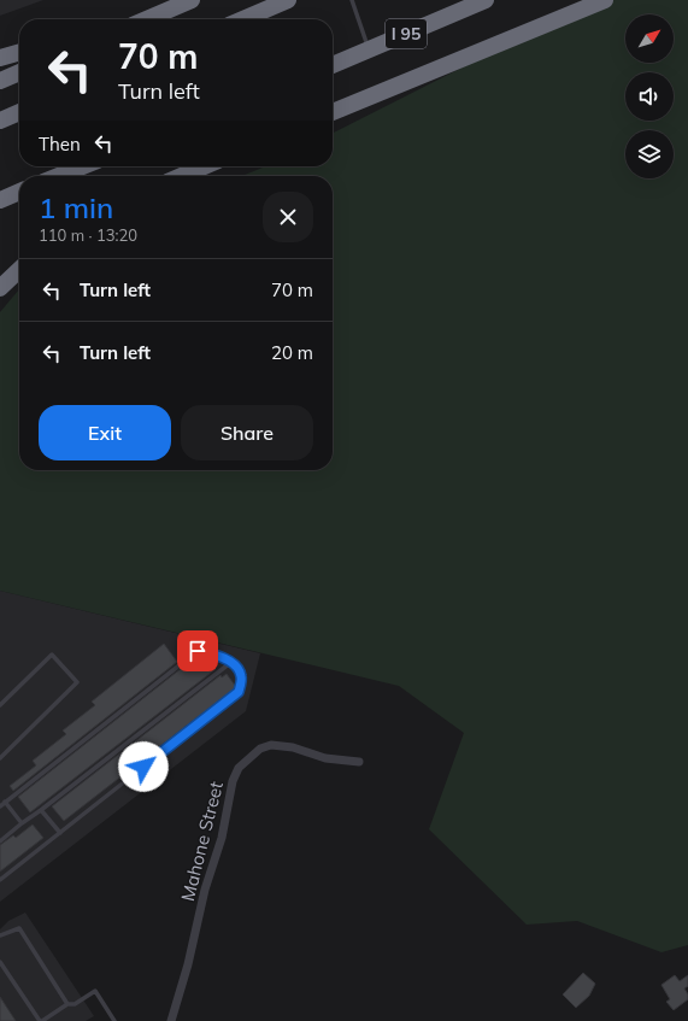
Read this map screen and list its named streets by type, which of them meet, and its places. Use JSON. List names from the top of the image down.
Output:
{
  "streets": {
    "highway": ["I 95"],
    "street": ["Mahone Street"]
  },
  "north": "top right",
  "page": {
    "turn": ["70 m", "Turn left"],
    "then": "Then",
    "heading": ["1 min", "110 m · 13:20"],
    "list": [
      {
        "name": "Turn left",
        "value": "70 m"
      },
      {
        "name": "Turn left",
        "value": "20 m"
      }
    ],
    "buttons": ["Exit", "Share"]
  }
}
